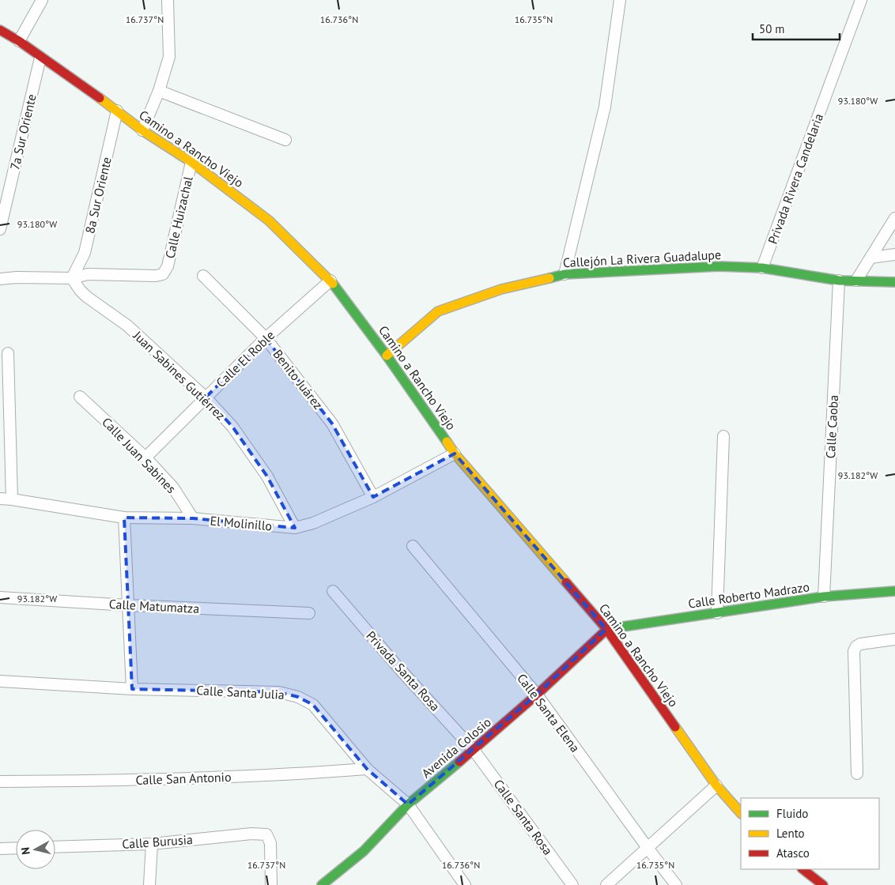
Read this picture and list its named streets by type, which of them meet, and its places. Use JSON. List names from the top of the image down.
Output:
{
  "streets": {
    "street": [
      "7a Sur Oriente",
      "Camino a Rancho Viejo",
      "Privada Rivera Candelaria",
      "8a Sur Oriente",
      "Calle Huizachal",
      "Callejón La Rivera Guadalupe",
      "Calle El Roble",
      "Juan Sabines Gutiérrez",
      "Benito Juárez",
      "Calle Caoba",
      "Calle Juan Sabines",
      "El Molinillo",
      "Calle Roberto Madrazo",
      "Calle Matumatza",
      "Privada Santa Rosa",
      "Calle Santa Julia",
      "Calle Santa Elena",
      "Avenida Colosio",
      "Calle San Antonio",
      "Calle Santa Rosa",
      "Calle Burusia"
    ]
  },
  "crossings": [
    ["7a Sur Oriente", "Camino a Rancho Viejo"],
    ["Camino a Rancho Viejo", "8a Sur Oriente"],
    ["Camino a Rancho Viejo", "Calle Huizachal"],
    ["Camino a Rancho Viejo", "Callejón La Rivera Guadalupe"],
    ["Camino a Rancho Viejo", "Calle El Roble"],
    ["Camino a Rancho Viejo", "El Molinillo"],
    ["Camino a Rancho Viejo", "Calle Roberto Madrazo"],
    ["Camino a Rancho Viejo", "Avenida Colosio"],
    ["Privada Rivera Candelaria", "Callejón La Rivera Guadalupe"],
    ["8a Sur Oriente", "Calle Huizachal"],
    ["8a Sur Oriente", "Juan Sabines Gutiérrez"],
    ["Calle Huizachal", "Juan Sabines Gutiérrez"],
    ["Callejón La Rivera Guadalupe", "Calle Caoba"],
    ["Calle El Roble", "Juan Sabines Gutiérrez"],
    ["Calle El Roble", "Benito Juárez"],
    ["Calle El Roble", "Calle Juan Sabines"],
    ["Juan Sabines Gutiérrez", "El Molinillo"],
    ["Benito Juárez", "El Molinillo"],
    ["Calle Caoba", "Calle Roberto Madrazo"],
    ["Calle Juan Sabines", "El Molinillo"],
    ["Calle Roberto Madrazo", "Avenida Colosio"],
    ["Privada Santa Rosa", "Avenida Colosio"],
    ["Privada Santa Rosa", "Calle Santa Rosa"],
    ["Calle Santa Julia", "Avenida Colosio"],
    ["Calle Santa Julia", "Calle San Antonio"],
    ["Calle Santa Elena", "Avenida Colosio"],
    ["Avenida Colosio", "Calle Santa Rosa"]
  ],
  "legend": ["Fluido", "Lento", "Atasco"],
  "scale_bar": "50 m",
  "north": "left",
  "coordinates": [
    "16.737°N",
    "16.736°N",
    "16.735°N",
    "93.180°W",
    "93.182°W"
  ]
}
